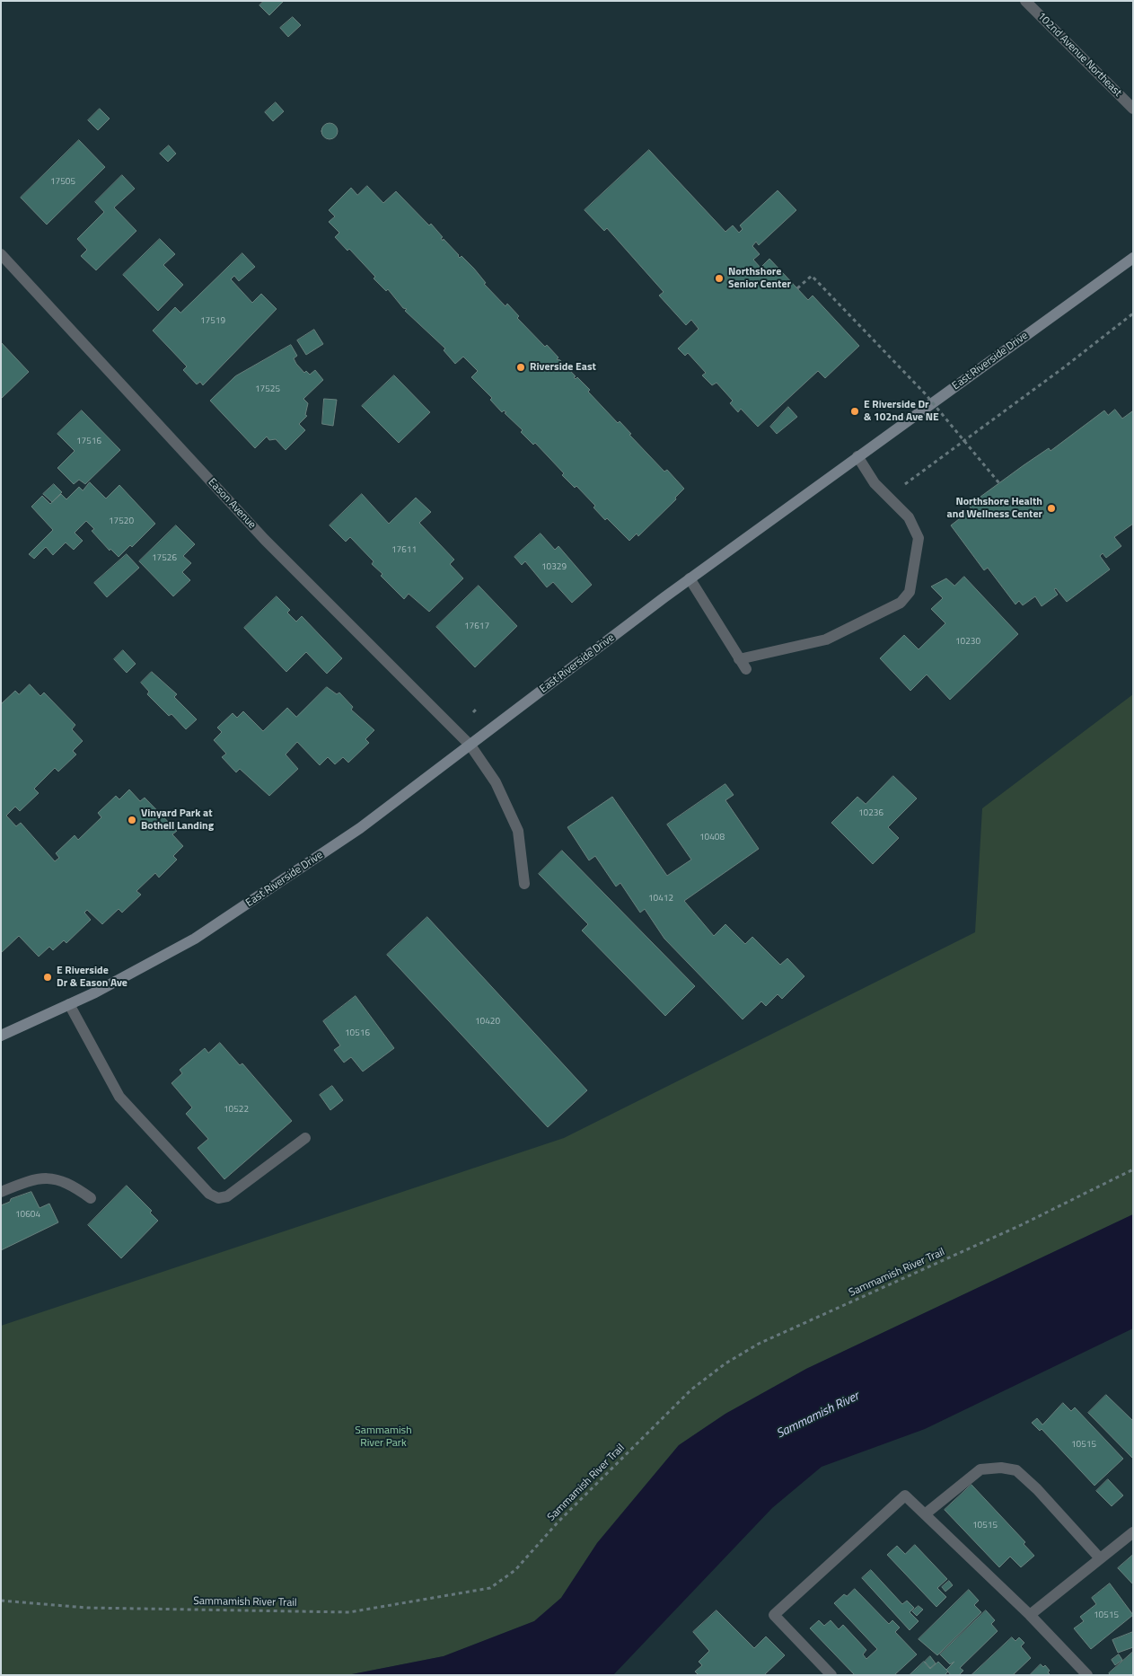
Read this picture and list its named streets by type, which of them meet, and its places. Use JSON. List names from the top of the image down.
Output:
{
  "streets": {
    "main road": ["East Riverside Drive"],
    "street": ["102nd Avenue Northeast", "Eason Avenue"],
    "path": ["Sammamish River Trail"]
  },
  "crossings": [
    ["East Riverside Drive", "Eason Avenue"]
  ],
  "water": ["Sammamish River"],
  "parks": ["Sammamish River Park"],
  "places": [
    "Northshore Senior Center",
    "Riverside East",
    "E Riverside Dr & 102nd Ave NE",
    "Northshore Health and Wellness Center",
    "Vinyard Park at Bothell Landing",
    "E Riverside Dr & Eason Ave"
  ],
  "house_numbers": [
    "17505",
    "17519",
    "17525",
    "17516",
    "17520",
    "17611",
    "17526",
    "10329",
    "17617",
    "10230",
    "10236",
    "10408",
    "10412",
    "10420",
    "10516",
    "10522",
    "10604",
    "10515",
    "10515",
    "10515"
  ]
}
